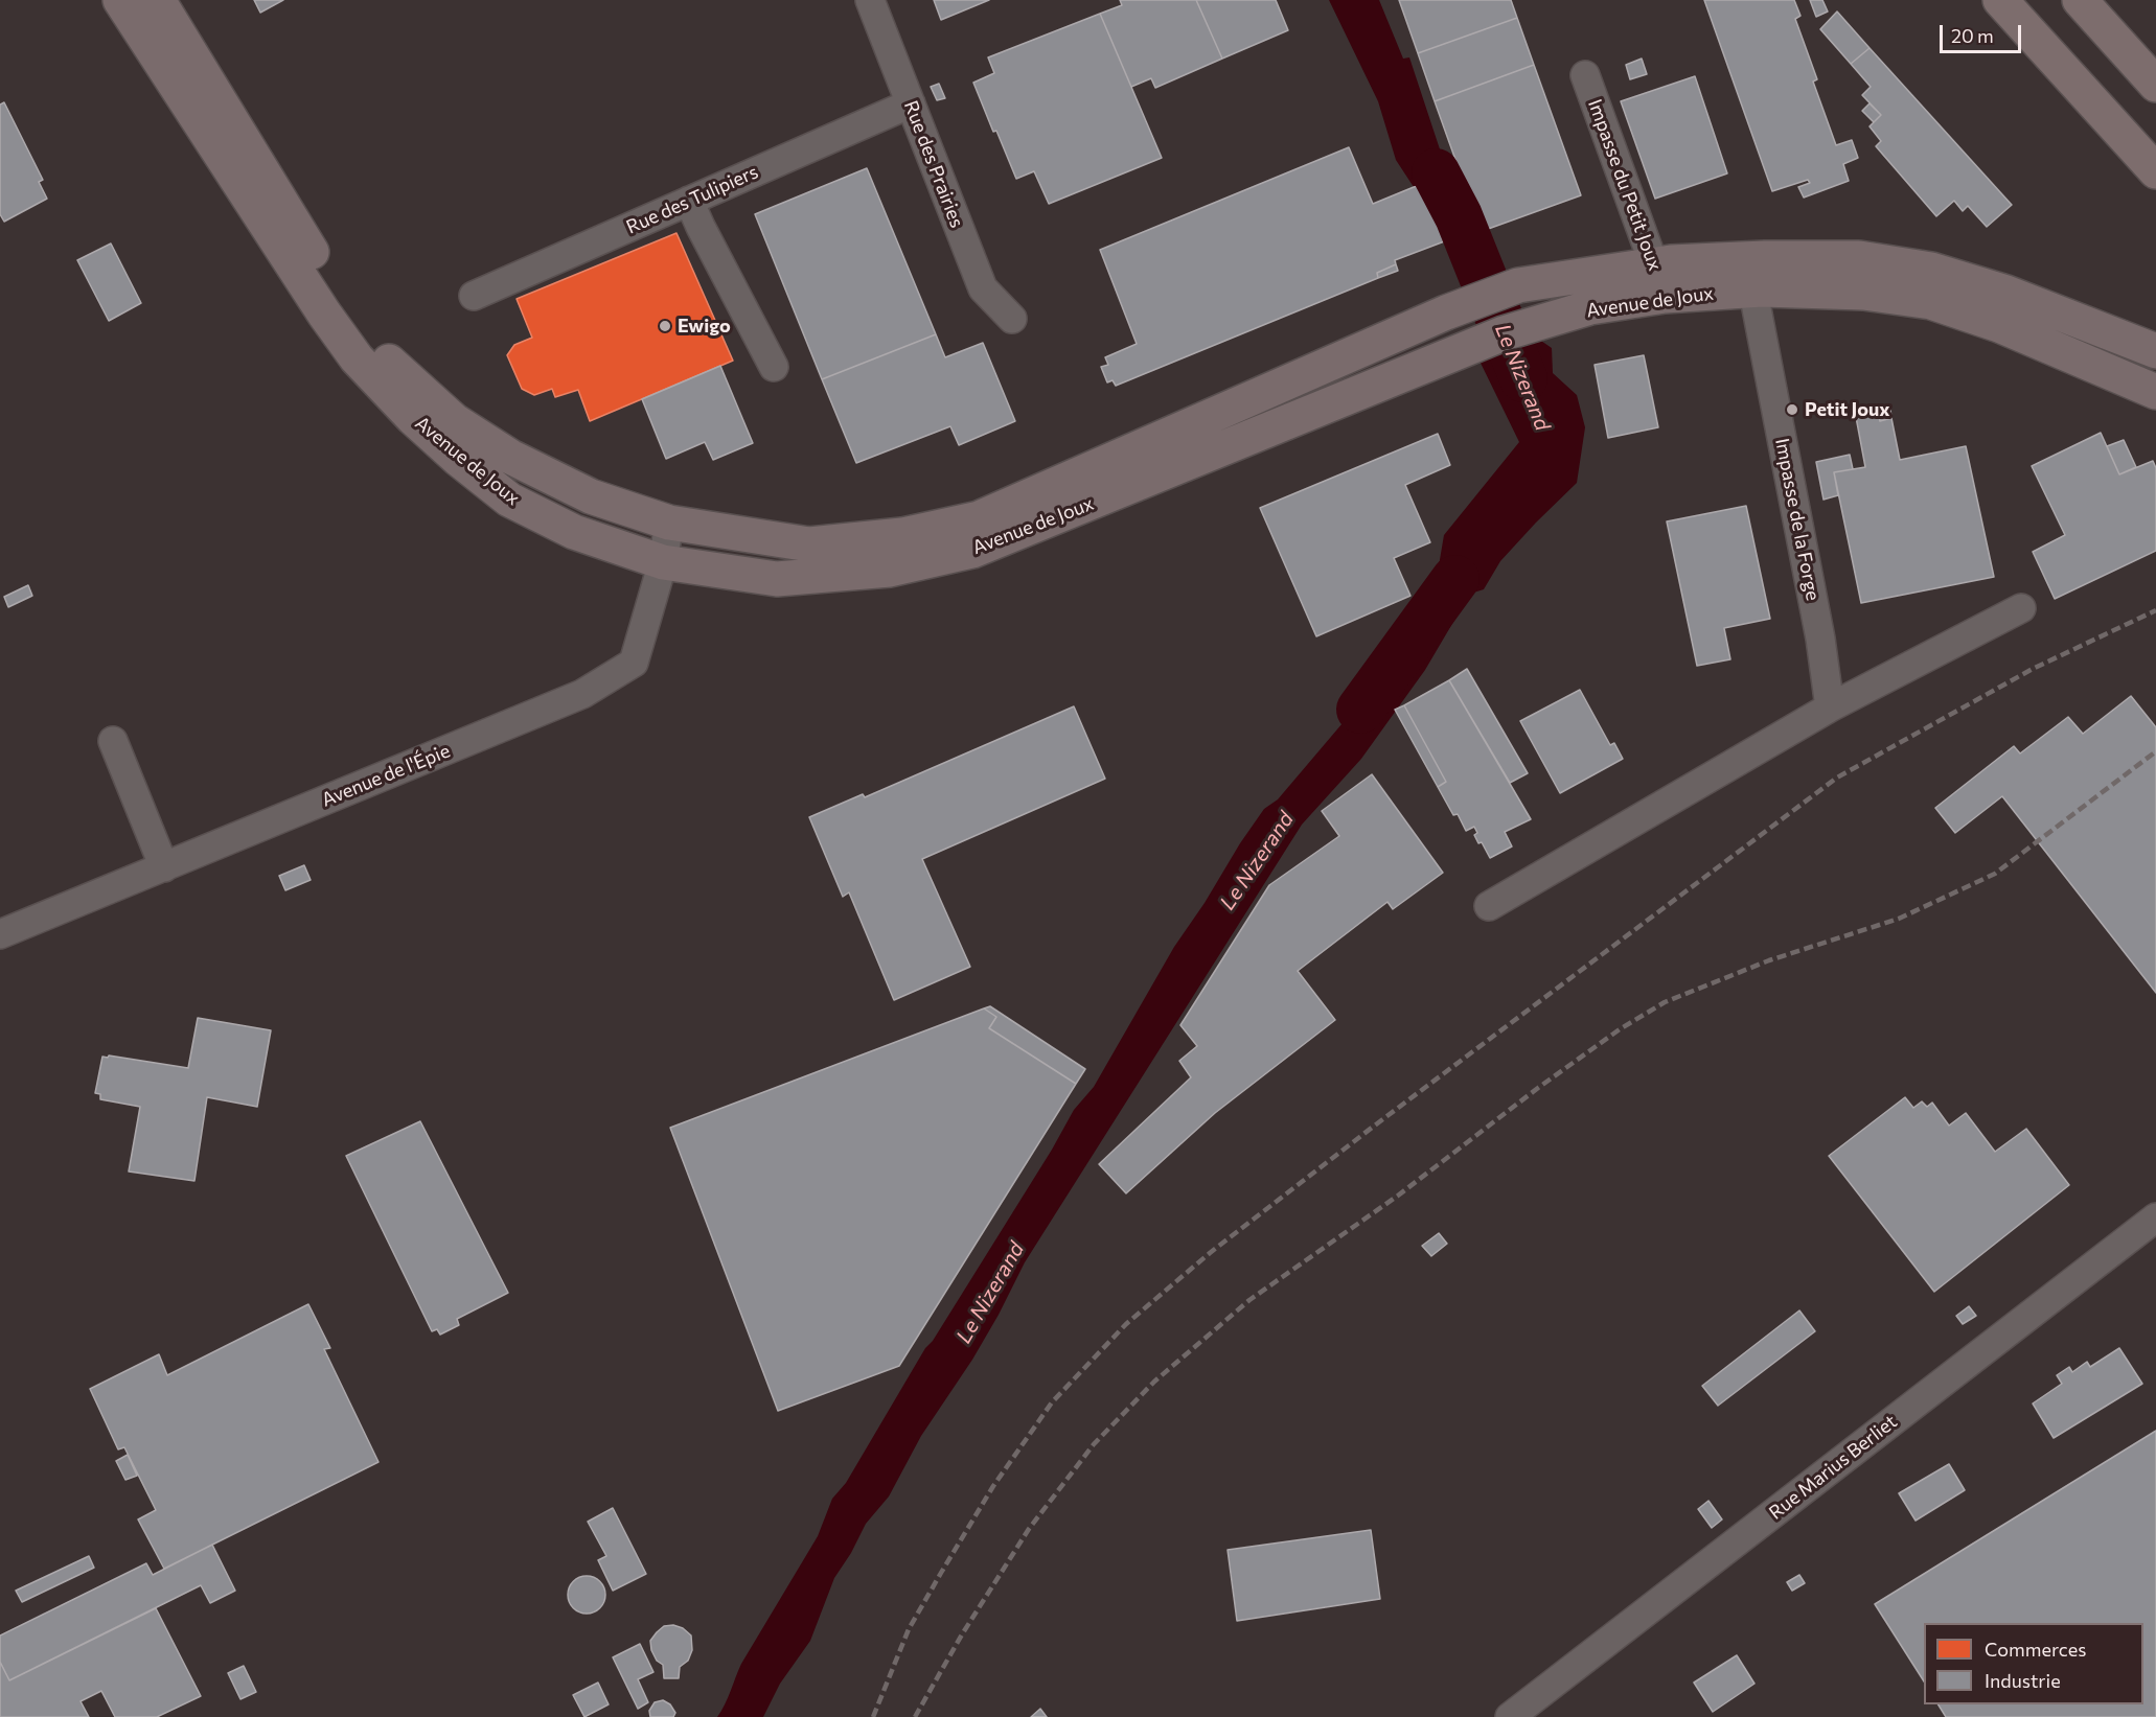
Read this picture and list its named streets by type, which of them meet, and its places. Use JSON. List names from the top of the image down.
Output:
{
  "streets": {
    "main road": ["Avenue de Joux"],
    "street": [
      "Rue des Prairies",
      "Impasse du Petit Joux",
      "Rue des Tulipiers",
      "Impasse de la Forge",
      "Avenue de l'Épie",
      "Rue Marius Berliet"
    ]
  },
  "crossings": [
    ["Rue des Prairies", "Rue des Tulipiers"],
    ["Impasse du Petit Joux", "Avenue de Joux"],
    ["Avenue de Joux", "Impasse de la Forge"],
    ["Avenue de Joux", "Avenue de l'Épie"]
  ],
  "water": ["Le Nizerand"],
  "places": ["Ewigo", "Petit Joux"],
  "legend": ["Commerces", "Industrie"],
  "scale_bar": "20 m"
}
